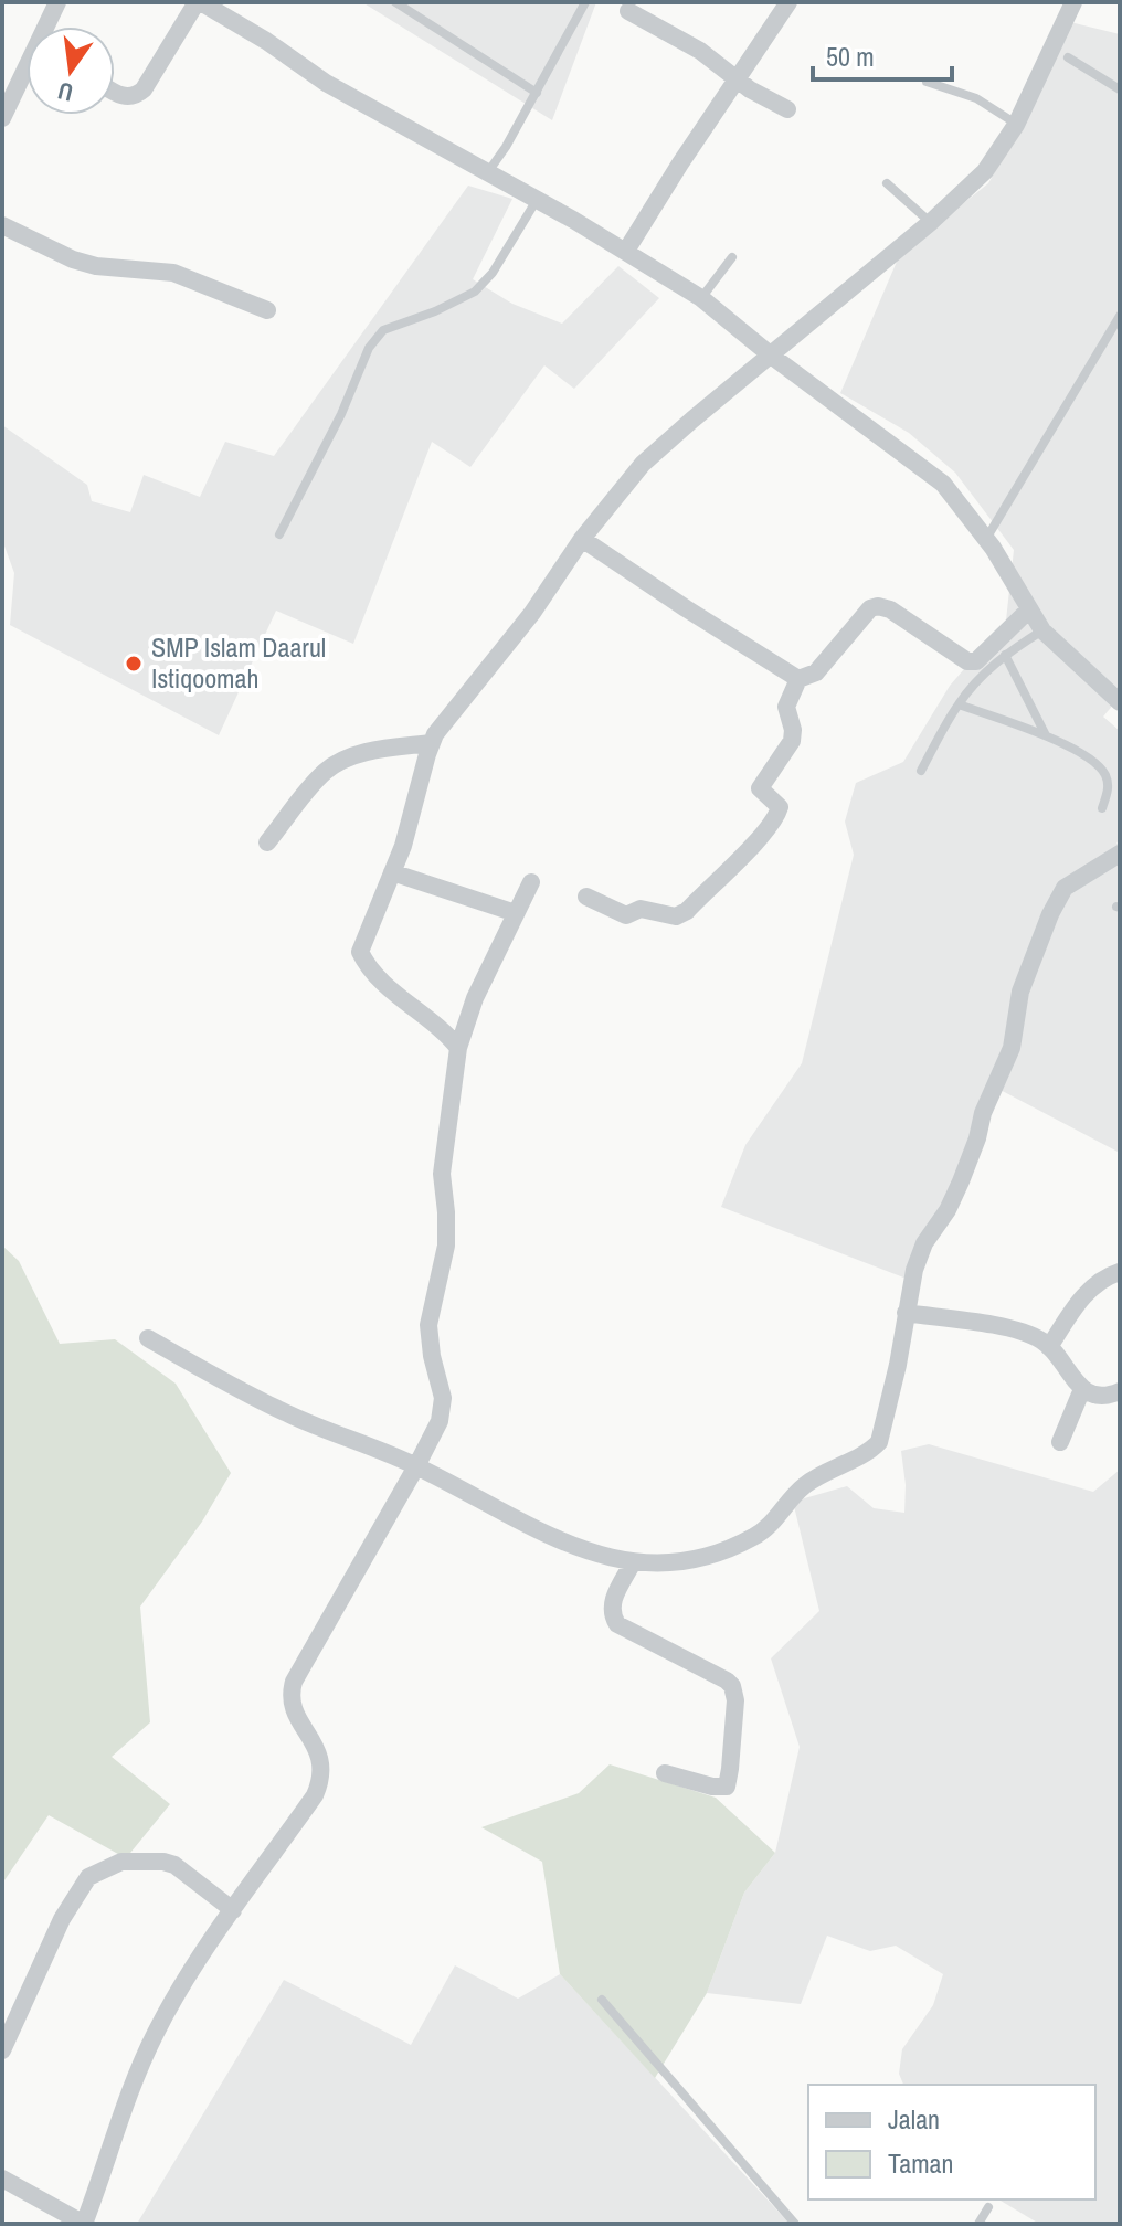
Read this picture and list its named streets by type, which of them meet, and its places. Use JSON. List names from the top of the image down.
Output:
{
  "places": ["SMP Islam Daarul Istiqoomah"],
  "legend": ["Jalan", "Taman"],
  "scale_bar": "50 m",
  "north": "bottom"
}
